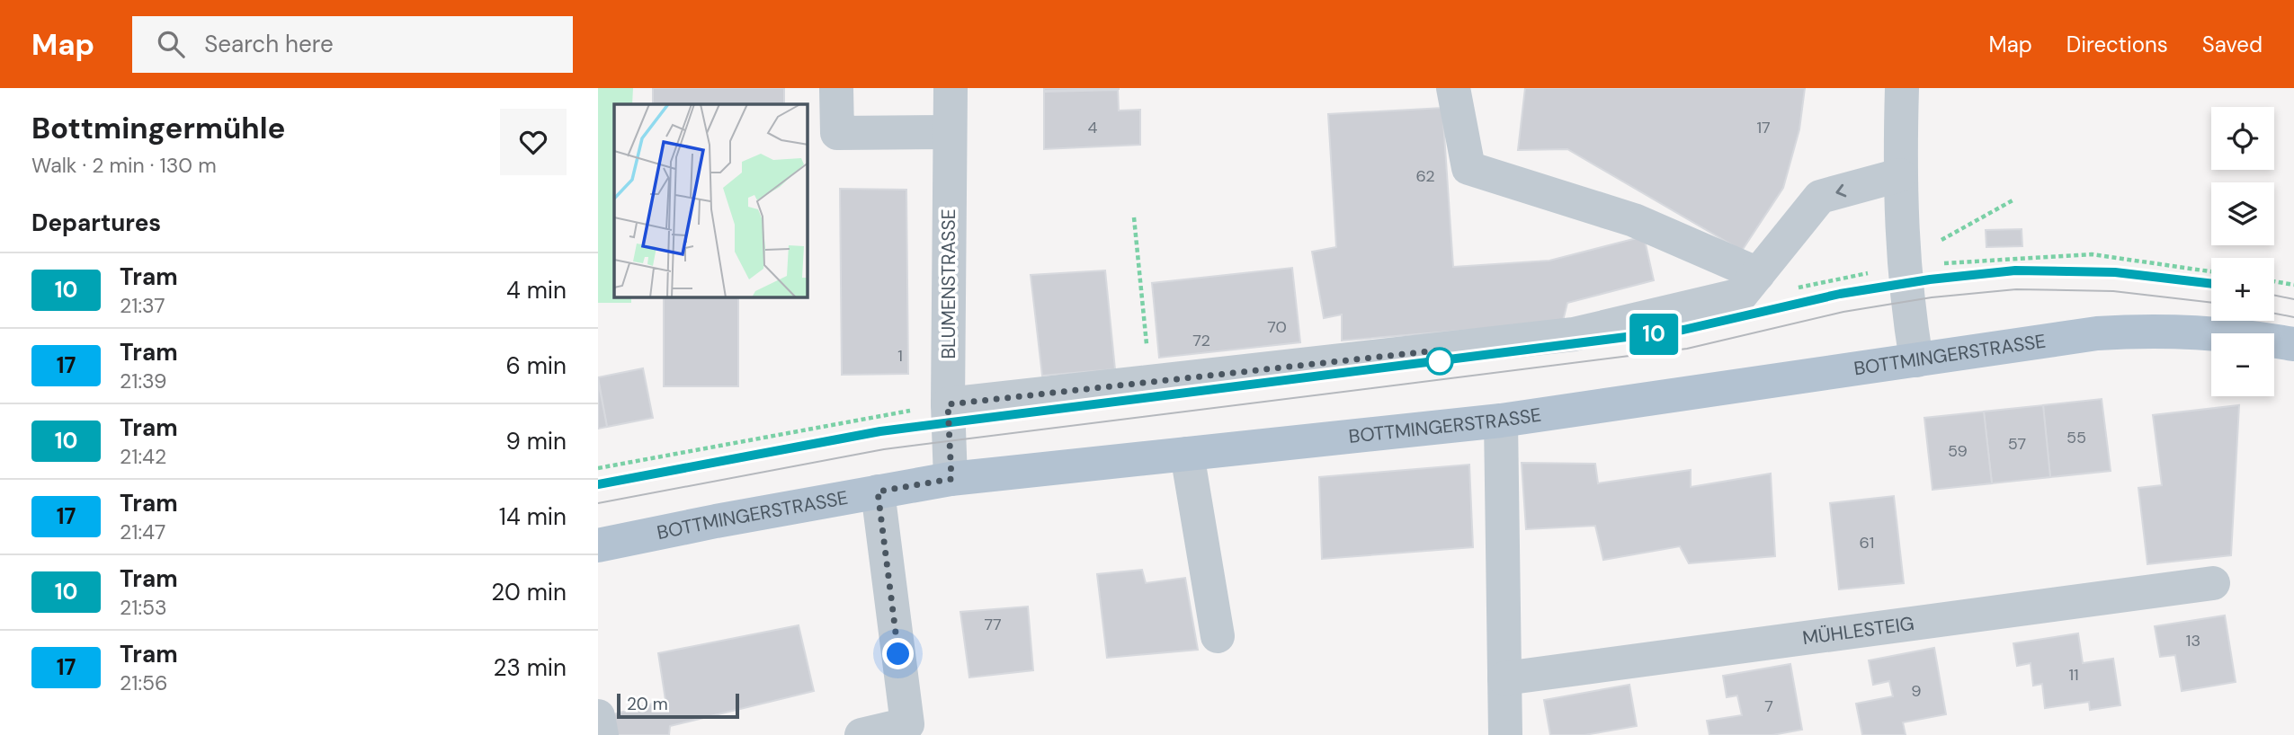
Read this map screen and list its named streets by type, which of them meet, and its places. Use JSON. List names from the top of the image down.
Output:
{
  "streets": {
    "main road": ["BOTTMINGERSTRASSE"],
    "street": ["BLUMENSTRASSE", "MÜHLESTEIG"]
  },
  "crossings": [
    ["BLUMENSTRASSE", "BOTTMINGERSTRASSE"]
  ],
  "lines": ["tram line 10"],
  "house_numbers": [
    "4",
    "17",
    "62",
    "70",
    "72",
    "1",
    "55",
    "57",
    "59",
    "61",
    "77",
    "13",
    "11",
    "9",
    "7"
  ],
  "scale_bar": "20 m",
  "page": {
    "header": "Map",
    "search": "Search here",
    "nav": ["Map", "Directions", "Saved"],
    "heading": [
      ["Bottmingermühle", "Walk · 2 min · 130 m"],
      "Departures"
    ],
    "on_map": "10",
    "map_buttons": ["+", "−"],
    "list": [
      {
        "mark": "10",
        "name": "Tram",
        "note": "21:37",
        "value": "4 min"
      },
      {
        "mark": "17",
        "name": "Tram",
        "note": "21:39",
        "value": "6 min"
      },
      {
        "mark": "10",
        "name": "Tram",
        "note": "21:42",
        "value": "9 min"
      },
      {
        "mark": "17",
        "name": "Tram",
        "note": "21:47",
        "value": "14 min"
      },
      {
        "mark": "10",
        "name": "Tram",
        "note": "21:53",
        "value": "20 min"
      },
      {
        "mark": "17",
        "name": "Tram",
        "note": "21:56",
        "value": "23 min"
      }
    ],
    "scale": "20 m"
  }
}
